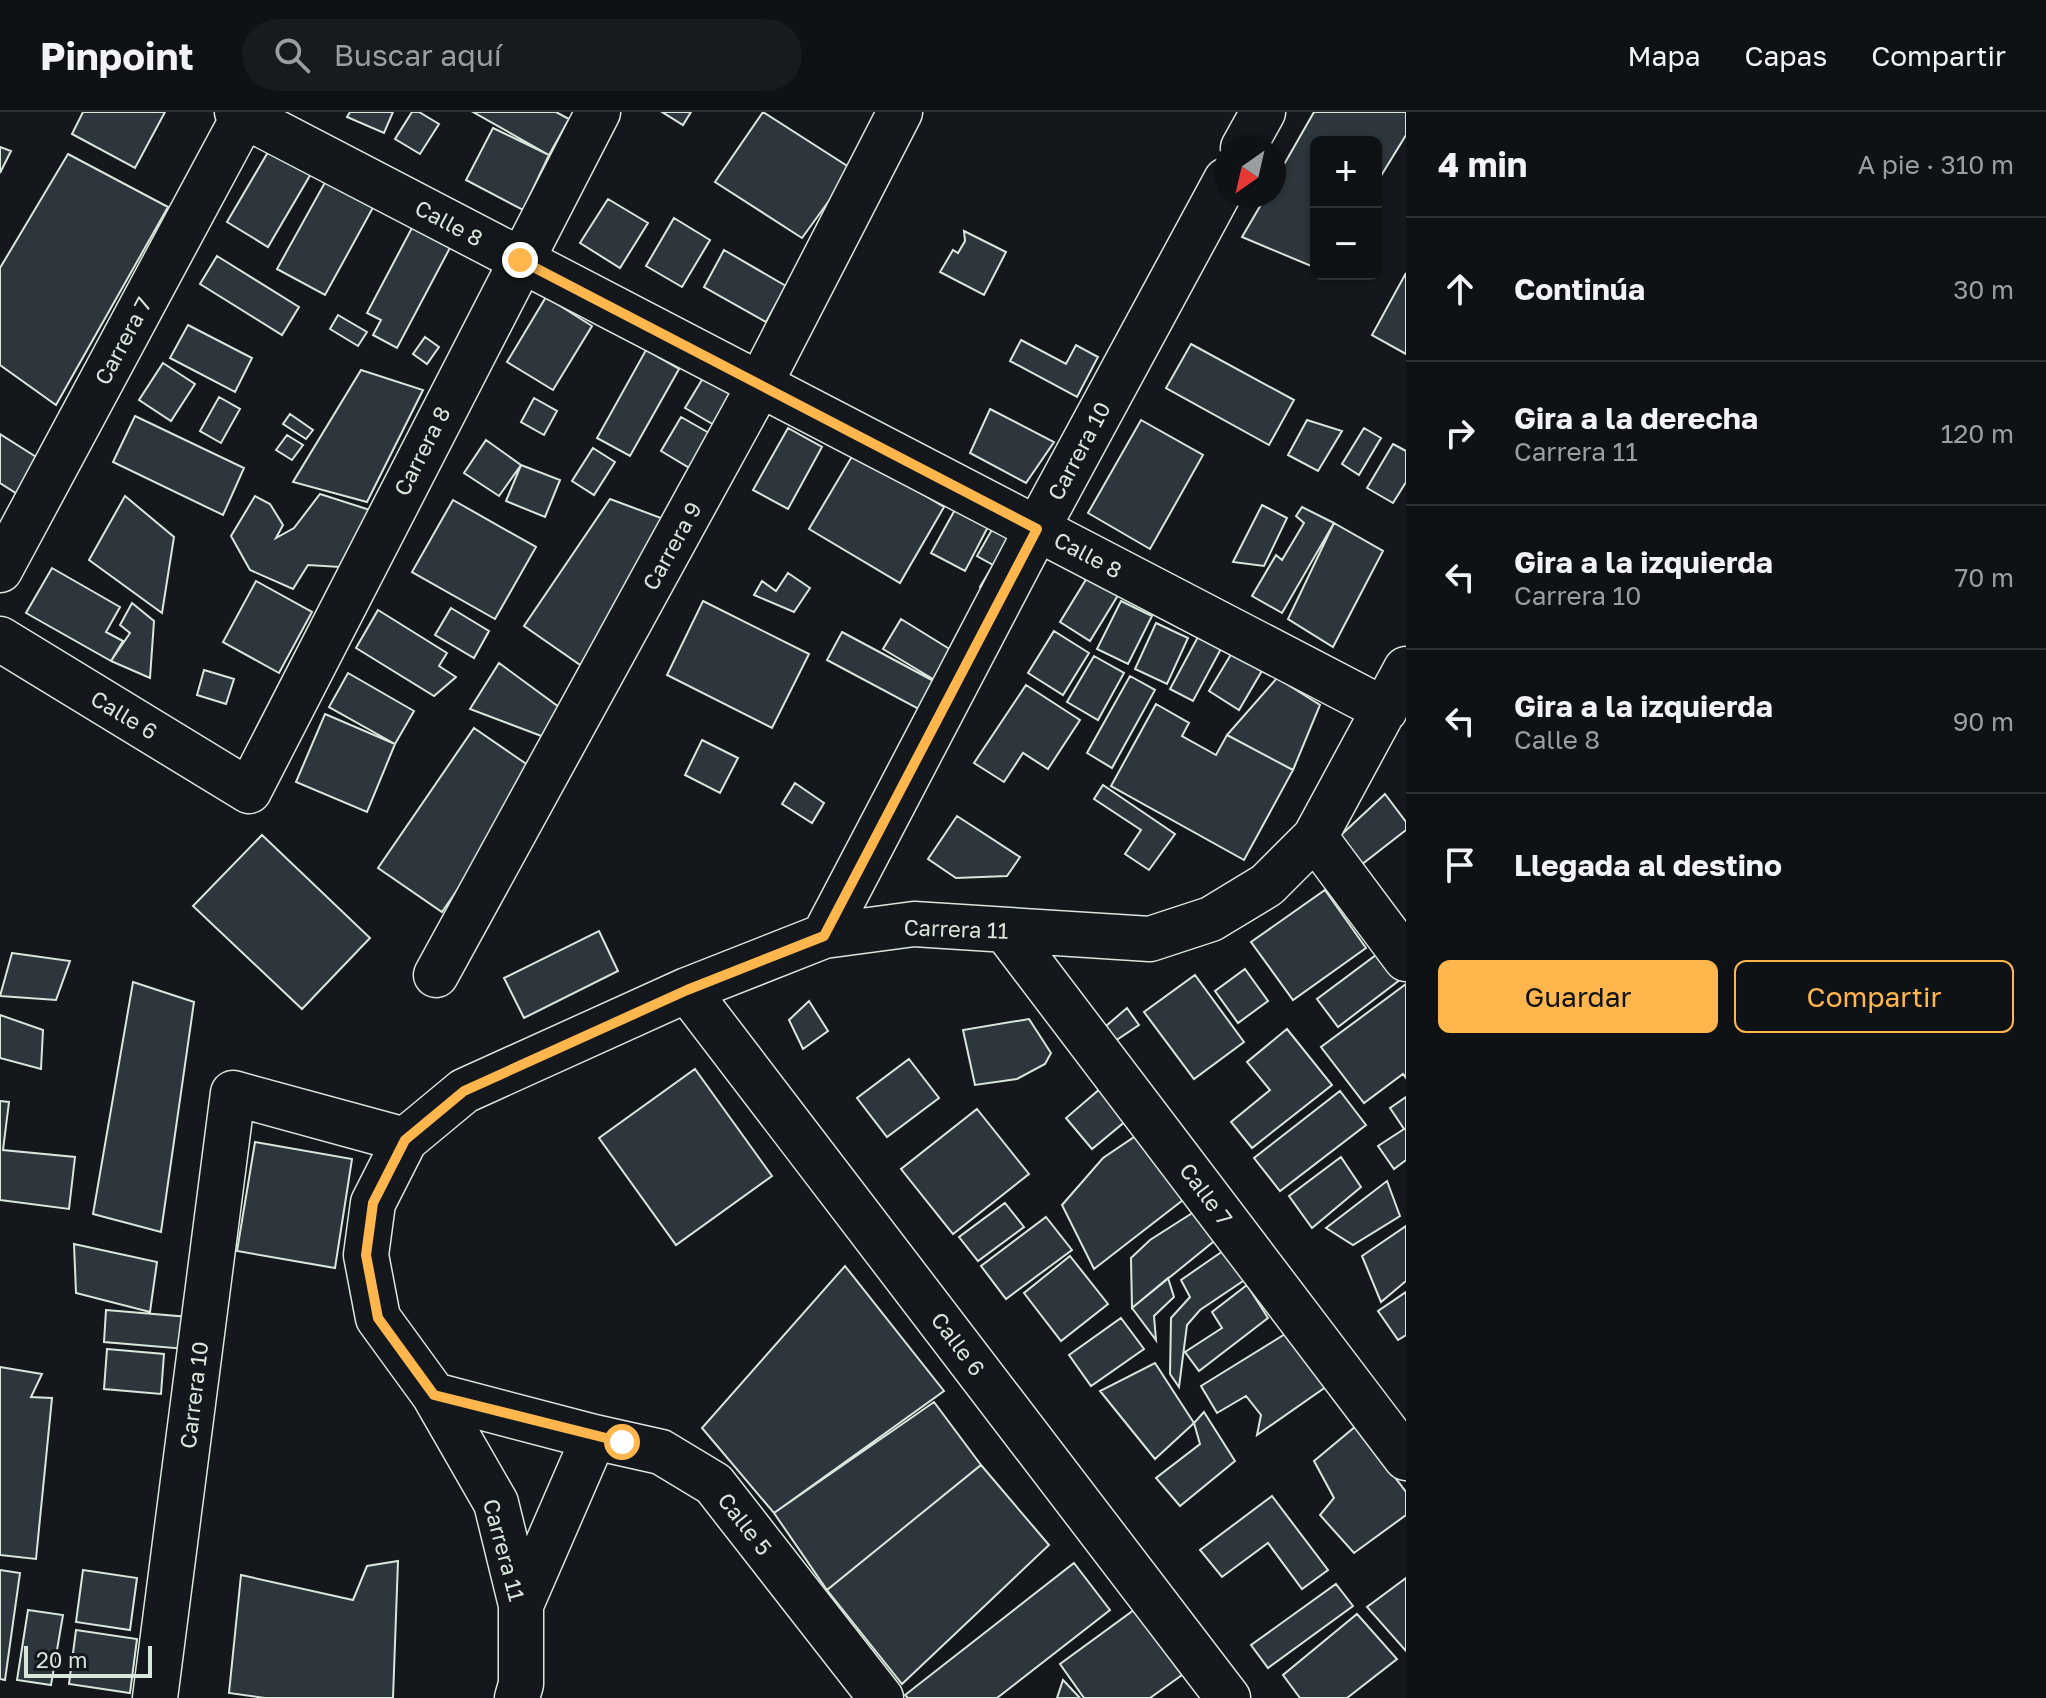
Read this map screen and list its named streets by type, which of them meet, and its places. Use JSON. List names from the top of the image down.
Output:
{
  "streets": {
    "street": [
      "Calle 8",
      "Carrera 7",
      "Carrera 8",
      "Carrera 10",
      "Carrera 9",
      "Calle 6",
      "Carrera 11",
      "Calle 7",
      "Calle 5"
    ]
  },
  "crossings": [
    ["Calle 8", "Carrera 7"],
    ["Calle 8", "Carrera 8"],
    ["Calle 8", "Carrera 10"],
    ["Calle 8", "Carrera 9"],
    ["Calle 8", "Carrera 11"],
    ["Carrera 8", "Calle 6"],
    ["Carrera 10", "Carrera 11"],
    ["Calle 6", "Carrera 11"],
    ["Carrera 11", "Calle 7"],
    ["Carrera 11", "Calle 5"]
  ],
  "scale_bar": "20 m",
  "north": "bottom left",
  "page": {
    "header": "Pinpoint",
    "search": "Buscar aquí",
    "nav": ["Mapa", "Capas", "Compartir"],
    "heading": ["4 min", "A pie · 310 m"],
    "map_buttons": ["+", "−"],
    "list": [
      ["Continúa", "30 m"],
      ["Gira a la derecha", "Carrera 11", "120 m"],
      ["Gira a la izquierda", "Carrera 10", "70 m"],
      ["Gira a la izquierda", "Calle 8", "90 m"],
      "Llegada al destino"
    ],
    "buttons": ["Guardar", "Compartir"],
    "scale": "20 m"
  }
}
